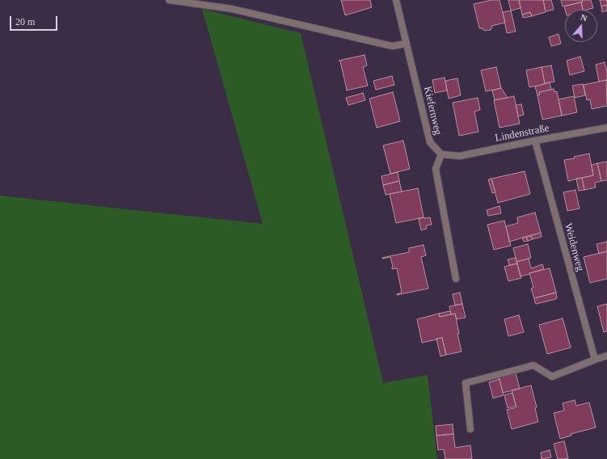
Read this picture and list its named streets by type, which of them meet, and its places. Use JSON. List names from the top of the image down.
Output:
{
  "streets": {
    "street": ["Kiefernweg", "Lindenstraße", "Weidenweg"]
  },
  "crossings": [
    ["Kiefernweg", "Lindenstraße"],
    ["Lindenstraße", "Weidenweg"]
  ],
  "scale_bar": "20 m",
  "north": "top"
}
